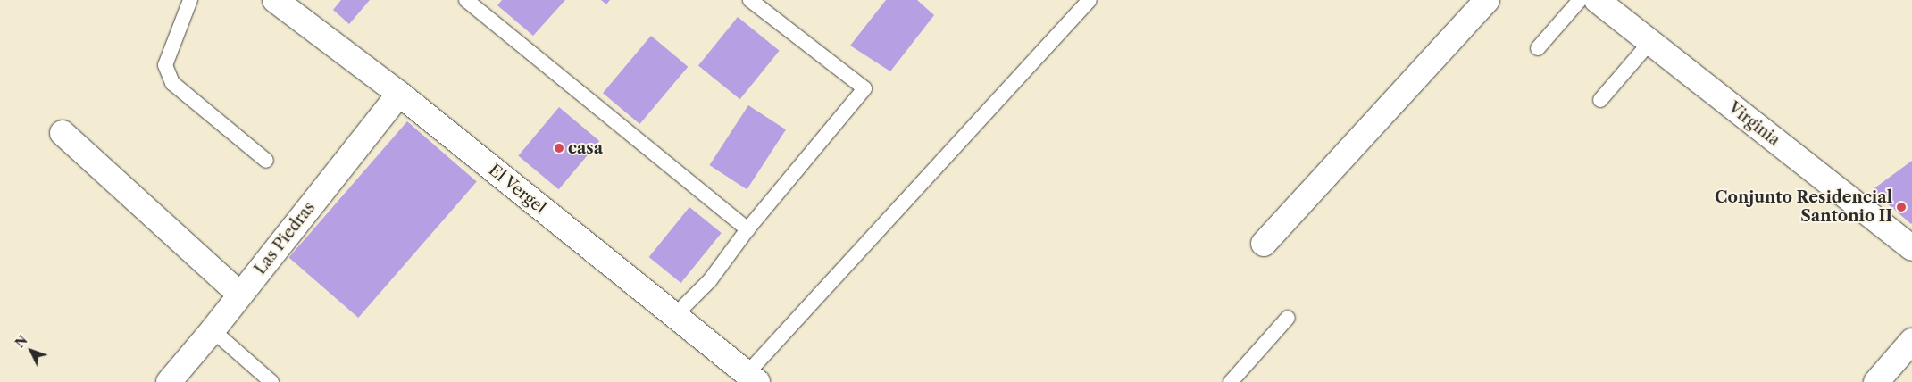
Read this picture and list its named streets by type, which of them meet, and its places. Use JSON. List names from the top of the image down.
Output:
{
  "streets": {
    "street": ["Virginia", "El Vergel", "Las Piedras"]
  },
  "crossings": [
    ["El Vergel", "Las Piedras"]
  ],
  "places": ["casa", "Conjunto Residencial Santonio II"],
  "north": "top left"
}
